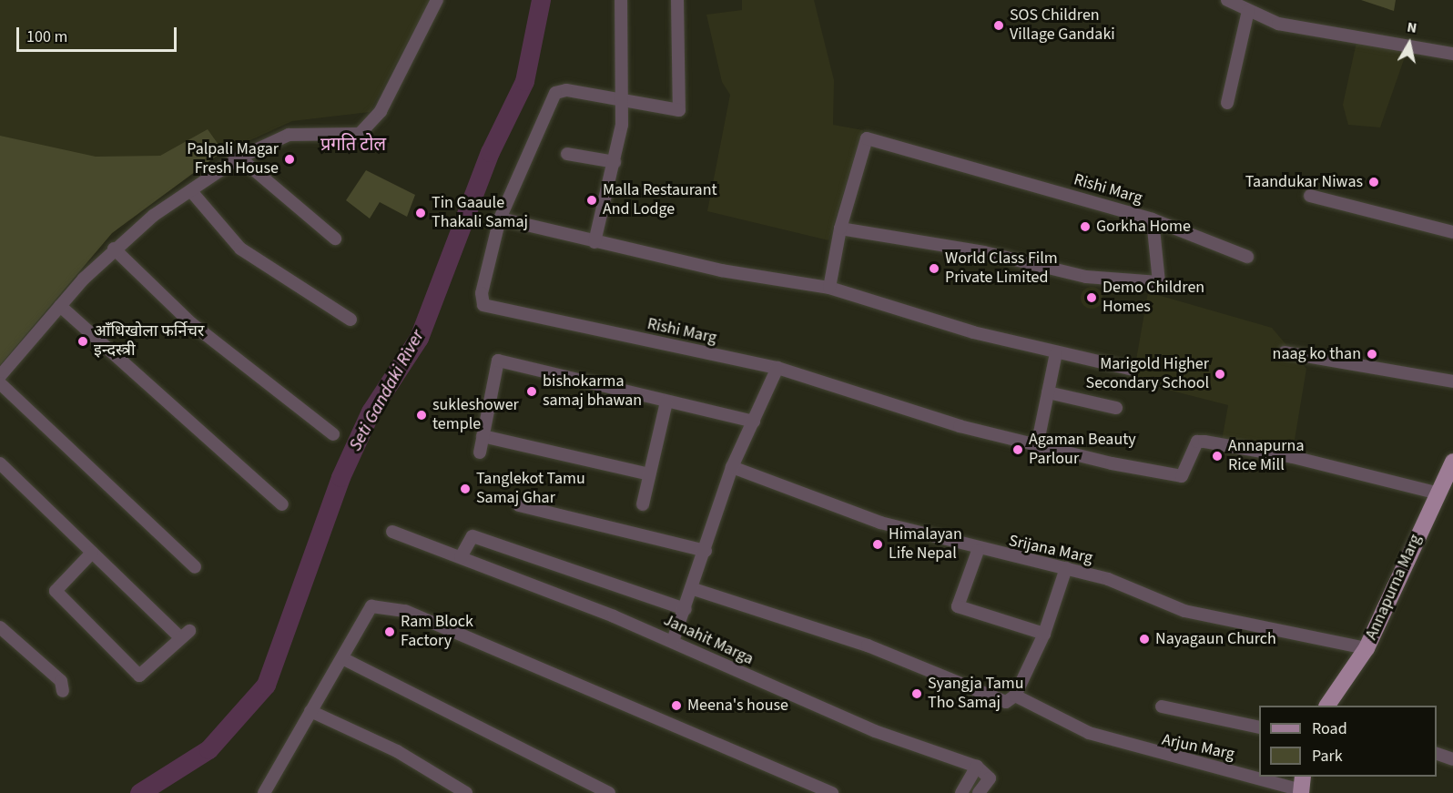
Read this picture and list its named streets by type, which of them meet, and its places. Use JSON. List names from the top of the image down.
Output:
{
  "streets": {
    "main road": ["Annapurna Marg"],
    "street": [
      "Rishi Marg",
      "Srijana Marg",
      "Janahit Marga",
      "Arjun Marg"
    ]
  },
  "crossings": [
    ["Rishi Marg", "Annapurna Marg"],
    ["Srijana Marg", "Annapurna Marg"]
  ],
  "districts": ["प्रगति टोल"],
  "water": ["Seti Gandaki River"],
  "places": [
    "SOS Children Village Gandaki",
    "Palpali Magar Fresh House",
    "Taandukar Niwas",
    "Malla Restaurant And Lodge",
    "Tin Gaaule Thakali Samaj",
    "Gorkha Home",
    "World Class Film Private Limited",
    "Demo Children Homes",
    "आँधिखोला फर्निचर इन्दस्त्री",
    "naag ko than",
    "Marigold Higher Secondary School",
    "bishokarma samaj bhawan",
    "sukleshower temple",
    "Agaman Beauty Parlour",
    "Annapurna Rice Mill",
    "Tanglekot Tamu Samaj Ghar",
    "Himalayan Life Nepal",
    "Ram Block Factory",
    "Nayagaun Church",
    "Syangja Tamu Tho Samaj",
    "Meena's house"
  ],
  "legend": ["Road", "Park"],
  "scale_bar": "100 m",
  "north": "top"
}
